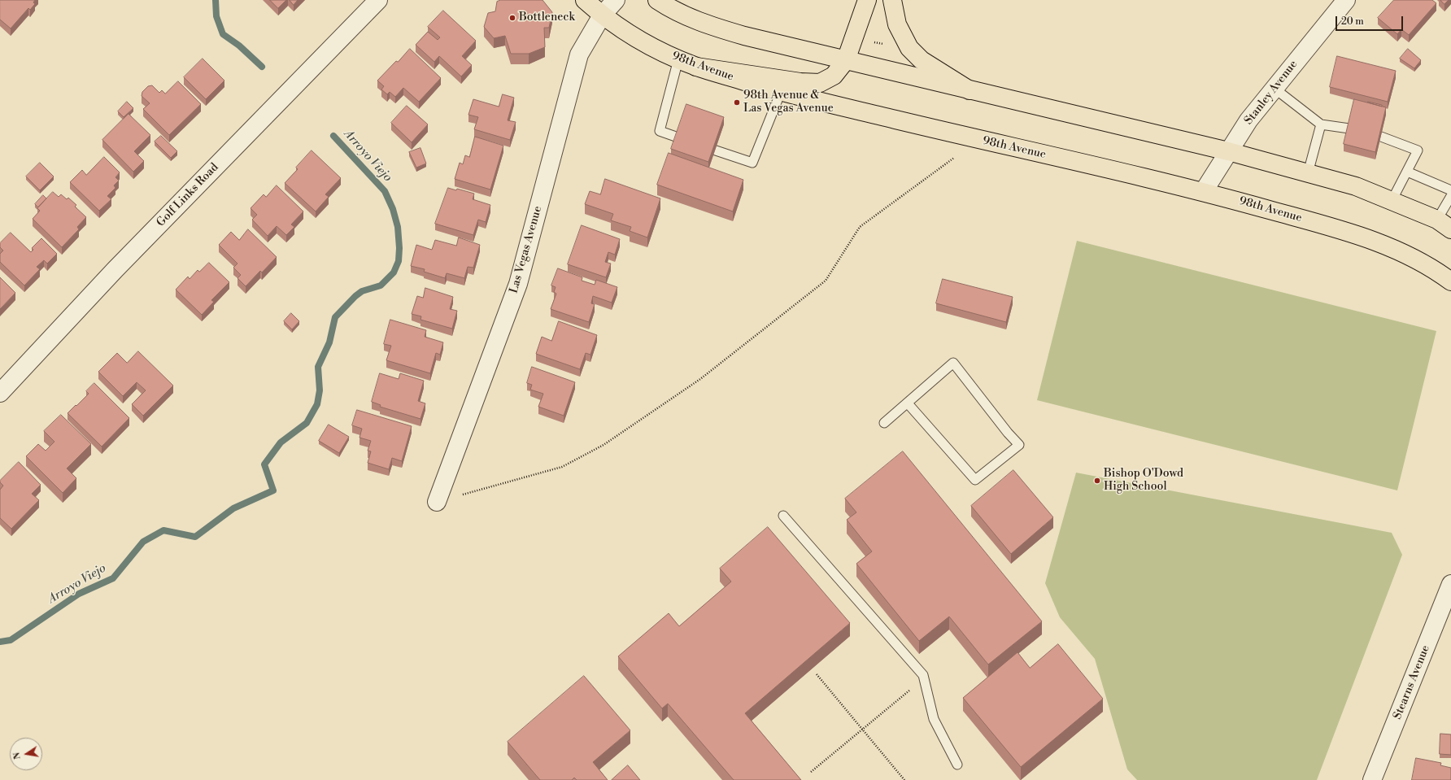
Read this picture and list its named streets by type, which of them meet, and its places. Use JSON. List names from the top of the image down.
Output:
{
  "streets": {
    "main road": ["98th Avenue"],
    "street": [
      "Stanley Avenue",
      "Golf Links Road",
      "Las Vegas Avenue",
      "Stearns Avenue"
    ]
  },
  "crossings": [
    ["98th Avenue", "Stanley Avenue"],
    ["98th Avenue", "Las Vegas Avenue"]
  ],
  "water": ["Arroyo Viejo"],
  "places": ["Bottleneck", "98th Avenue & Las Vegas Avenue", "Bishop O'Dowd High School"],
  "scale_bar": "20 m",
  "north": "left"
}
